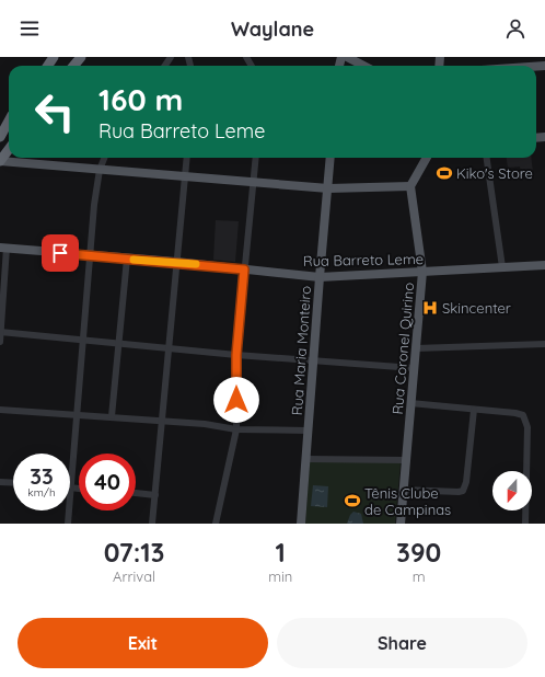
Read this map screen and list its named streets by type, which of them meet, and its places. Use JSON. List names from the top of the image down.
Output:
{
  "streets": {
    "main road": ["Rua Barreto Leme", "Rua Coronel Quirino", "Rua Maria Monteiro"]
  },
  "crossings": [
    ["Rua Barreto Leme", "Rua Coronel Quirino"],
    ["Rua Barreto Leme", "Rua Maria Monteiro"]
  ],
  "places": {
    "sports": ["Kiko's Store", "Tênis Clube de Campinas"],
    "hospital": ["Skincenter"]
  },
  "north": "bottom",
  "page": {
    "header": "Waylane",
    "turn": ["160 m", "Rua Barreto Leme"],
    "speed": "33 km/h",
    "limit": "40",
    "eta": [
      "07:13",
      "Arrival",
      "1",
      "min",
      "390",
      "m"
    ],
    "buttons": ["Exit", "Share"]
  }
}
